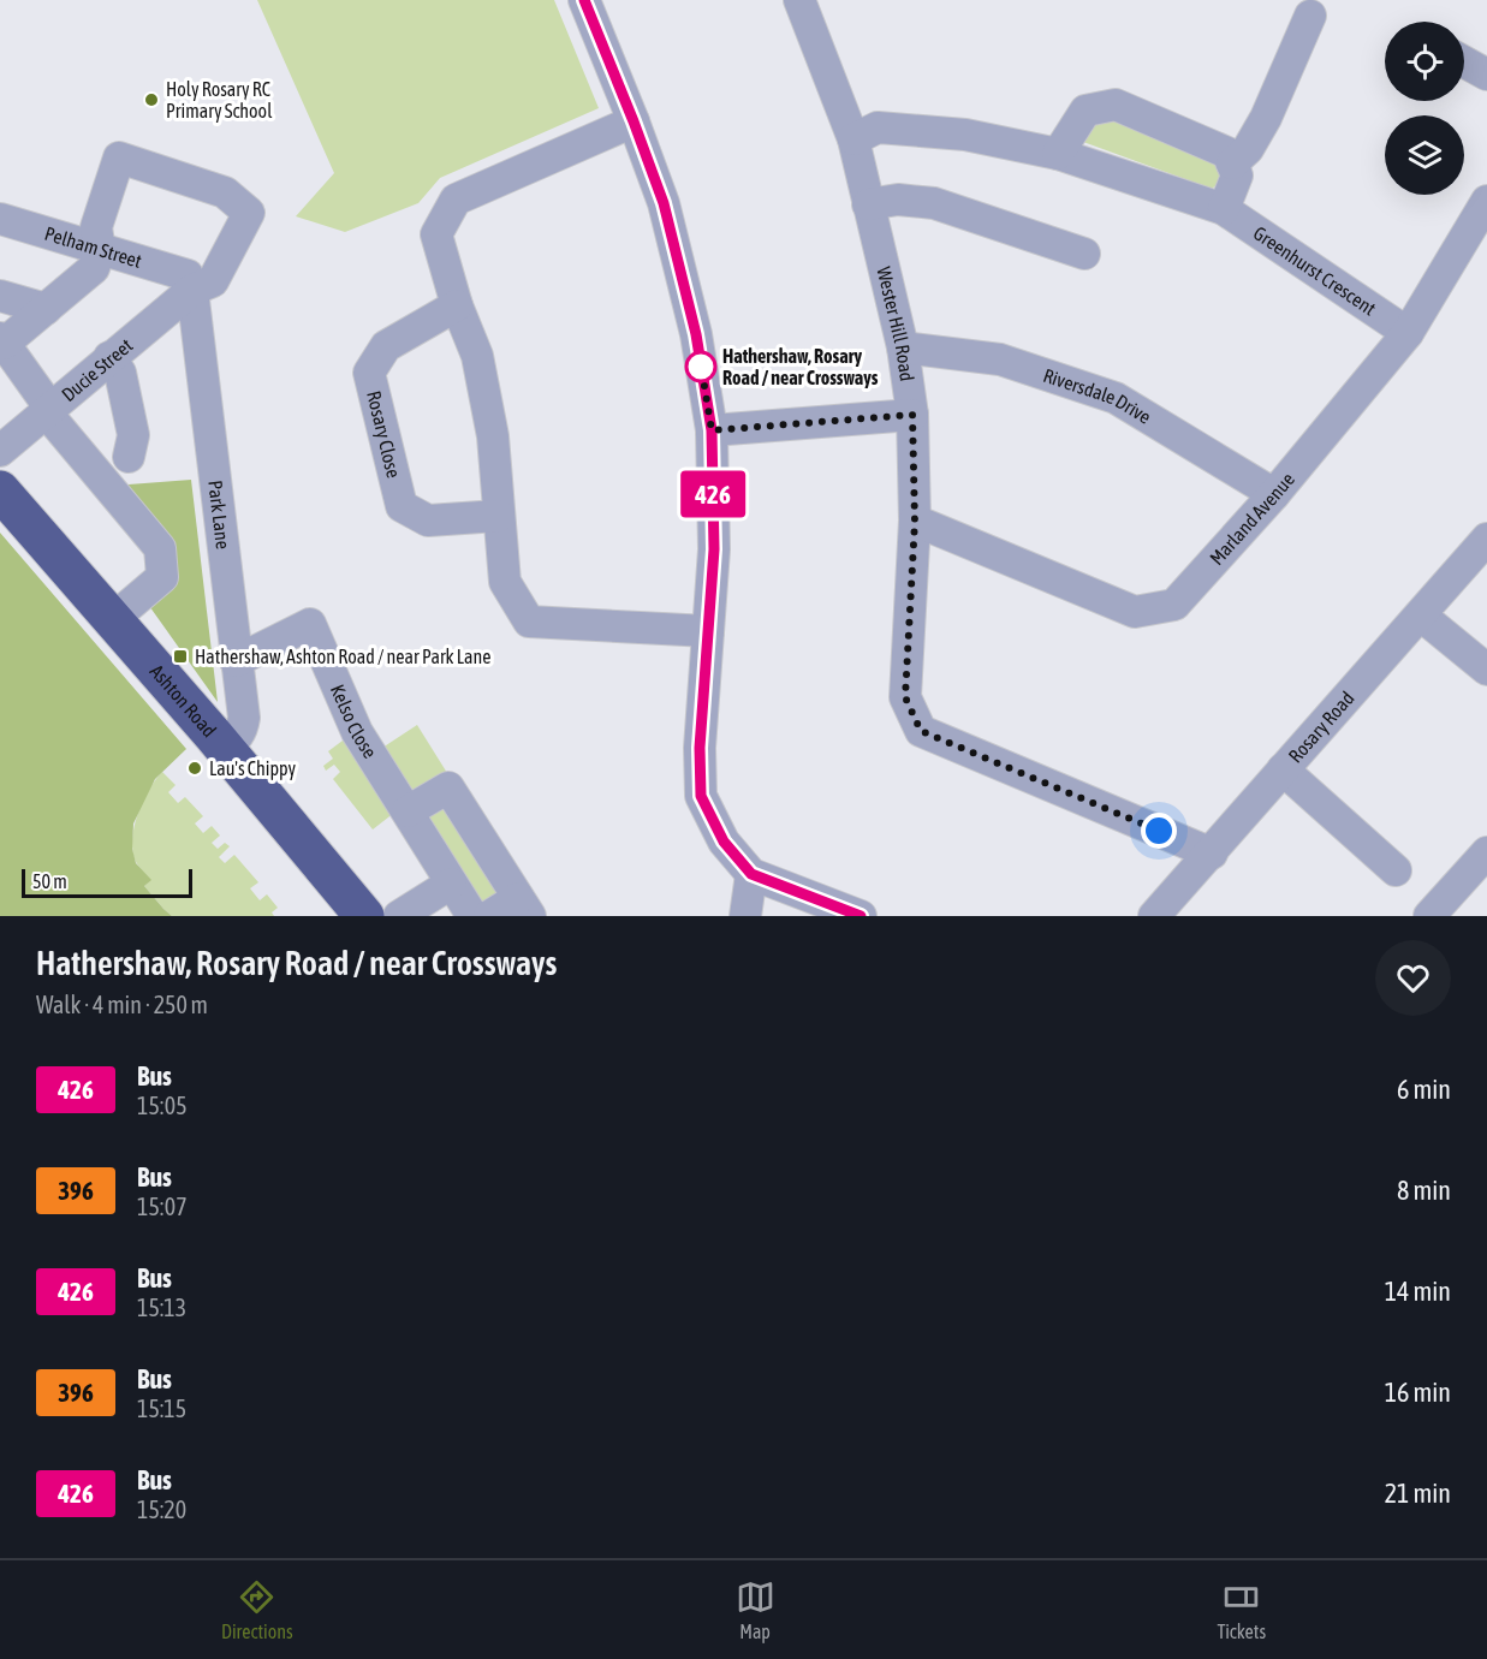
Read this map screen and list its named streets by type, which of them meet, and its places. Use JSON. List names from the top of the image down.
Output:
{
  "streets": {
    "highway": ["Ashton Road"],
    "street": [
      "Pelham Street",
      "Greenhurst Crescent",
      "Wester Hill Road",
      "Ducie Street",
      "Riversdale Drive",
      "Rosary Close",
      "Park Lane",
      "Marland Avenue",
      "Kelso Close",
      "Rosary Road"
    ]
  },
  "crossings": [
    ["Pelham Street", "Ducie Street"],
    ["Pelham Street", "Park Lane"],
    ["Greenhurst Crescent", "Wester Hill Road"],
    ["Greenhurst Crescent", "Marland Avenue"],
    ["Wester Hill Road", "Riversdale Drive"],
    ["Wester Hill Road", "Marland Avenue"],
    ["Wester Hill Road", "Rosary Road"],
    ["Ducie Street", "Park Lane"],
    ["Riversdale Drive", "Marland Avenue"],
    ["Park Lane", "Ashton Road"],
    ["Park Lane", "Kelso Close"]
  ],
  "places": {
    "other": ["Holy Rosary RC Primary School", "Hathershaw, Rosary Road / near Crossways", "Lau's Chippy"],
    "transit": ["Hathershaw, Ashton Road / near Park Lane"]
  },
  "lines": ["bus line 426"],
  "scale_bar": "50 m",
  "page": {
    "on_map": "426",
    "scale": "50 m",
    "heading": ["Hathershaw, Rosary Road / near Crossways", "Walk · 4 min · 250 m"],
    "list": [
      {
        "mark": "426",
        "name": "Bus",
        "note": "15:05",
        "value": "6 min"
      },
      {
        "mark": "396",
        "name": "Bus",
        "note": "15:07",
        "value": "8 min"
      },
      {
        "mark": "426",
        "name": "Bus",
        "note": "15:13",
        "value": "14 min"
      },
      {
        "mark": "396",
        "name": "Bus",
        "note": "15:15",
        "value": "16 min"
      },
      {
        "mark": "426",
        "name": "Bus",
        "note": "15:20",
        "value": "21 min"
      }
    ],
    "tabs": ["Directions", "Map", "Tickets"]
  }
}
